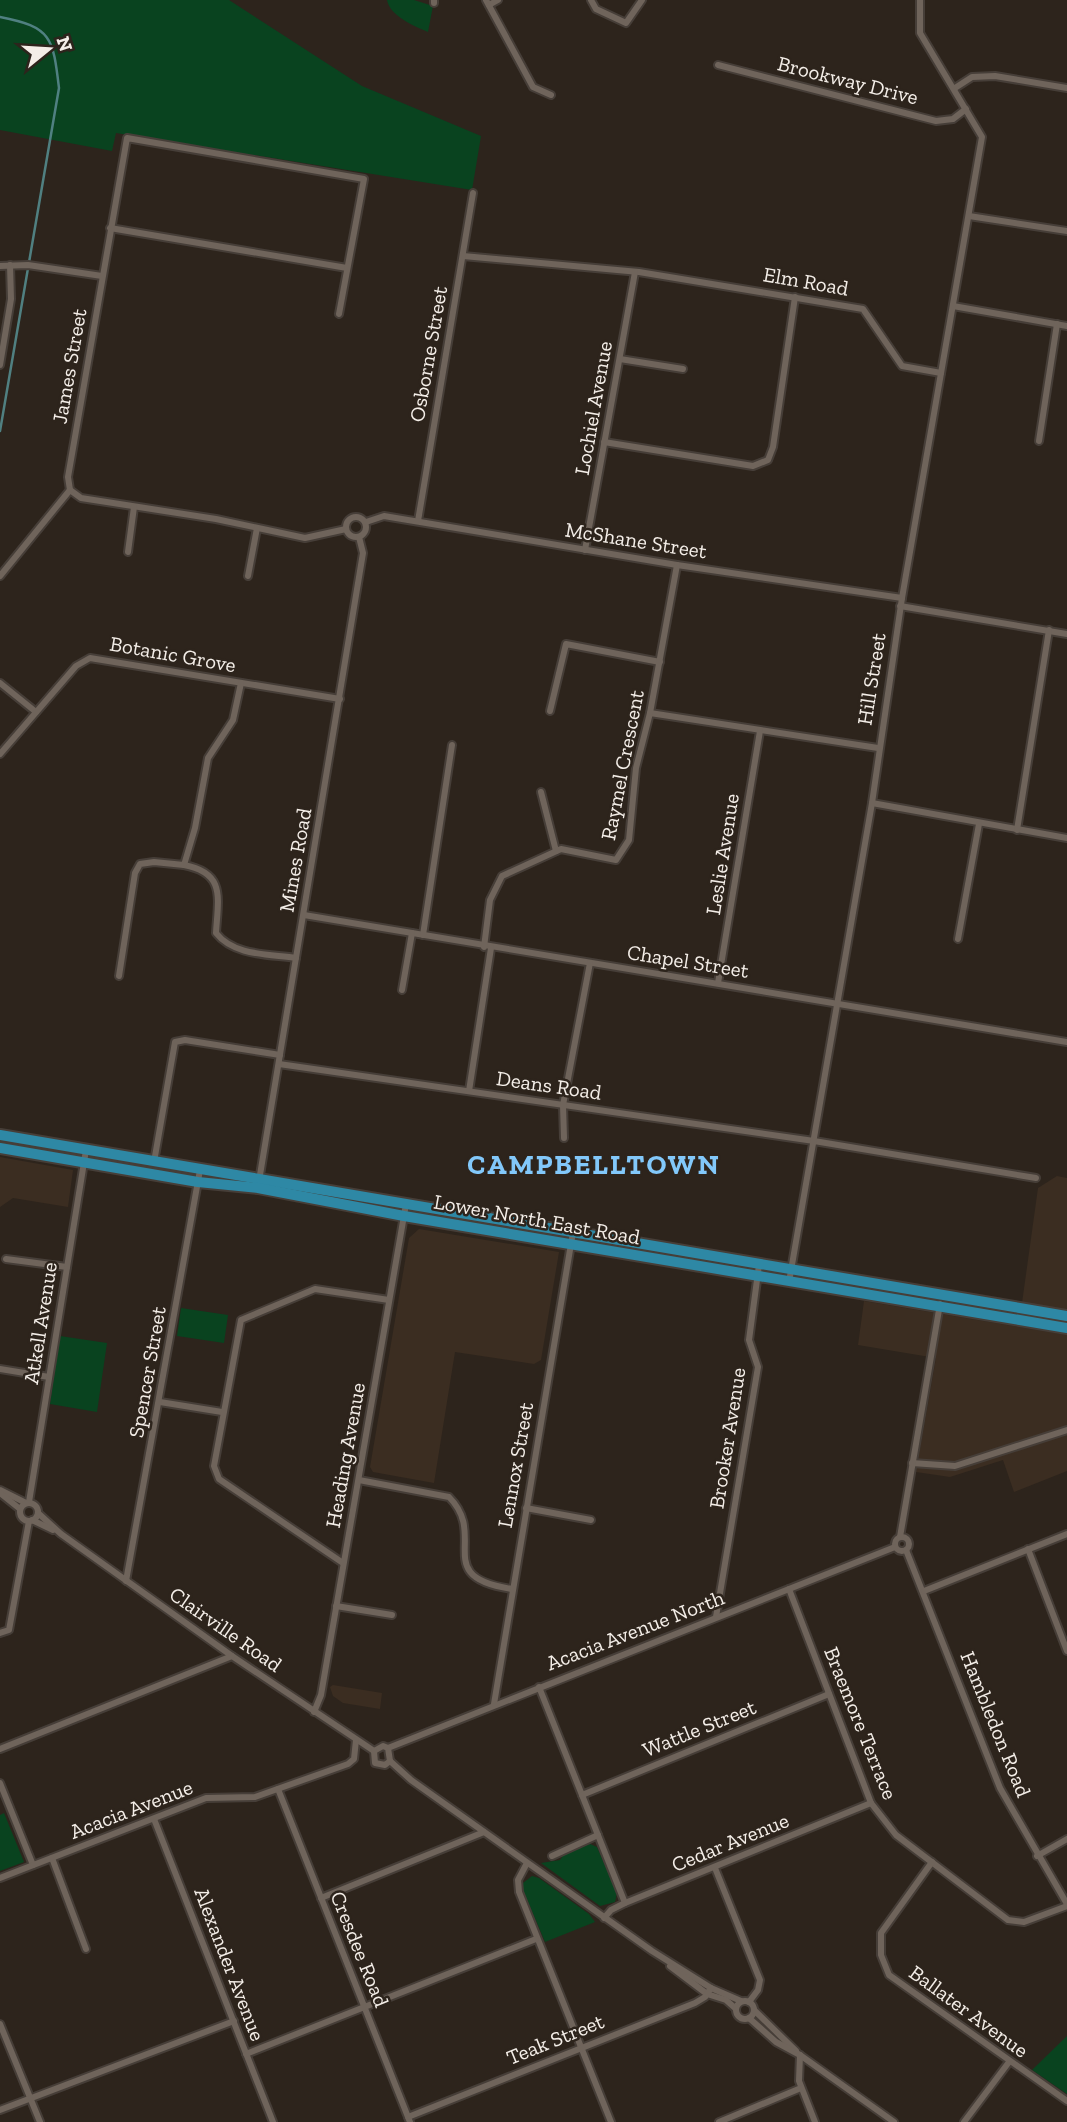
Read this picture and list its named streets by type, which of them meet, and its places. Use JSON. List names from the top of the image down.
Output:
{
  "streets": {
    "main road": ["Lower North East Road"],
    "street": [
      "Brookway Drive",
      "Elm Road",
      "Osborne Street",
      "James Street",
      "Lochiel Avenue",
      "McShane Street",
      "Botanic Grove",
      "Hill Street",
      "Raymel Crescent",
      "Leslie Avenue",
      "Mines Road",
      "Chapel Street",
      "Deans Road",
      "Atkell Avenue",
      "Spencer Street",
      "Brooker Avenue",
      "Heading Avenue",
      "Lennox Street",
      "Clairville Road",
      "Acacia Avenue North",
      "Braemore Terrace",
      "Hambledon Road",
      "Wattle Street",
      "Acacia Avenue",
      "Cedar Avenue",
      "Cresdee Road",
      "Alexander Avenue",
      "Ballater Avenue",
      "Teak Street"
    ]
  },
  "crossings": [
    ["Brookway Drive", "Hill Street"],
    ["Elm Road", "Osborne Street"],
    ["Elm Road", "Lochiel Avenue"],
    ["Elm Road", "Hill Street"],
    ["Osborne Street", "McShane Street"],
    ["Lochiel Avenue", "McShane Street"],
    ["McShane Street", "Hill Street"],
    ["McShane Street", "Raymel Crescent"],
    ["McShane Street", "Mines Road"],
    ["Botanic Grove", "Mines Road"],
    ["Hill Street", "Chapel Street"],
    ["Hill Street", "Deans Road"],
    ["Hill Street", "Lower North East Road"],
    ["Leslie Avenue", "Chapel Street"],
    ["Mines Road", "Chapel Street"],
    ["Mines Road", "Deans Road"],
    ["Mines Road", "Lower North East Road"],
    ["Lower North East Road", "Atkell Avenue"],
    ["Lower North East Road", "Spencer Street"],
    ["Lower North East Road", "Brooker Avenue"],
    ["Lower North East Road", "Heading Avenue"],
    ["Lower North East Road", "Lennox Street"],
    ["Atkell Avenue", "Clairville Road"],
    ["Spencer Street", "Clairville Road"],
    ["Brooker Avenue", "Acacia Avenue North"],
    ["Heading Avenue", "Clairville Road"],
    ["Lennox Street", "Acacia Avenue North"],
    ["Clairville Road", "Acacia Avenue North"],
    ["Acacia Avenue North", "Braemore Terrace"],
    ["Acacia Avenue North", "Hambledon Road"],
    ["Braemore Terrace", "Hambledon Road"],
    ["Braemore Terrace", "Wattle Street"],
    ["Braemore Terrace", "Cedar Avenue"],
    ["Braemore Terrace", "Ballater Avenue"],
    ["Acacia Avenue", "Cresdee Road"],
    ["Acacia Avenue", "Alexander Avenue"],
    ["Cresdee Road", "Teak Street"]
  ],
  "districts": ["CAMPBELLTOWN"],
  "north": "right"
}
